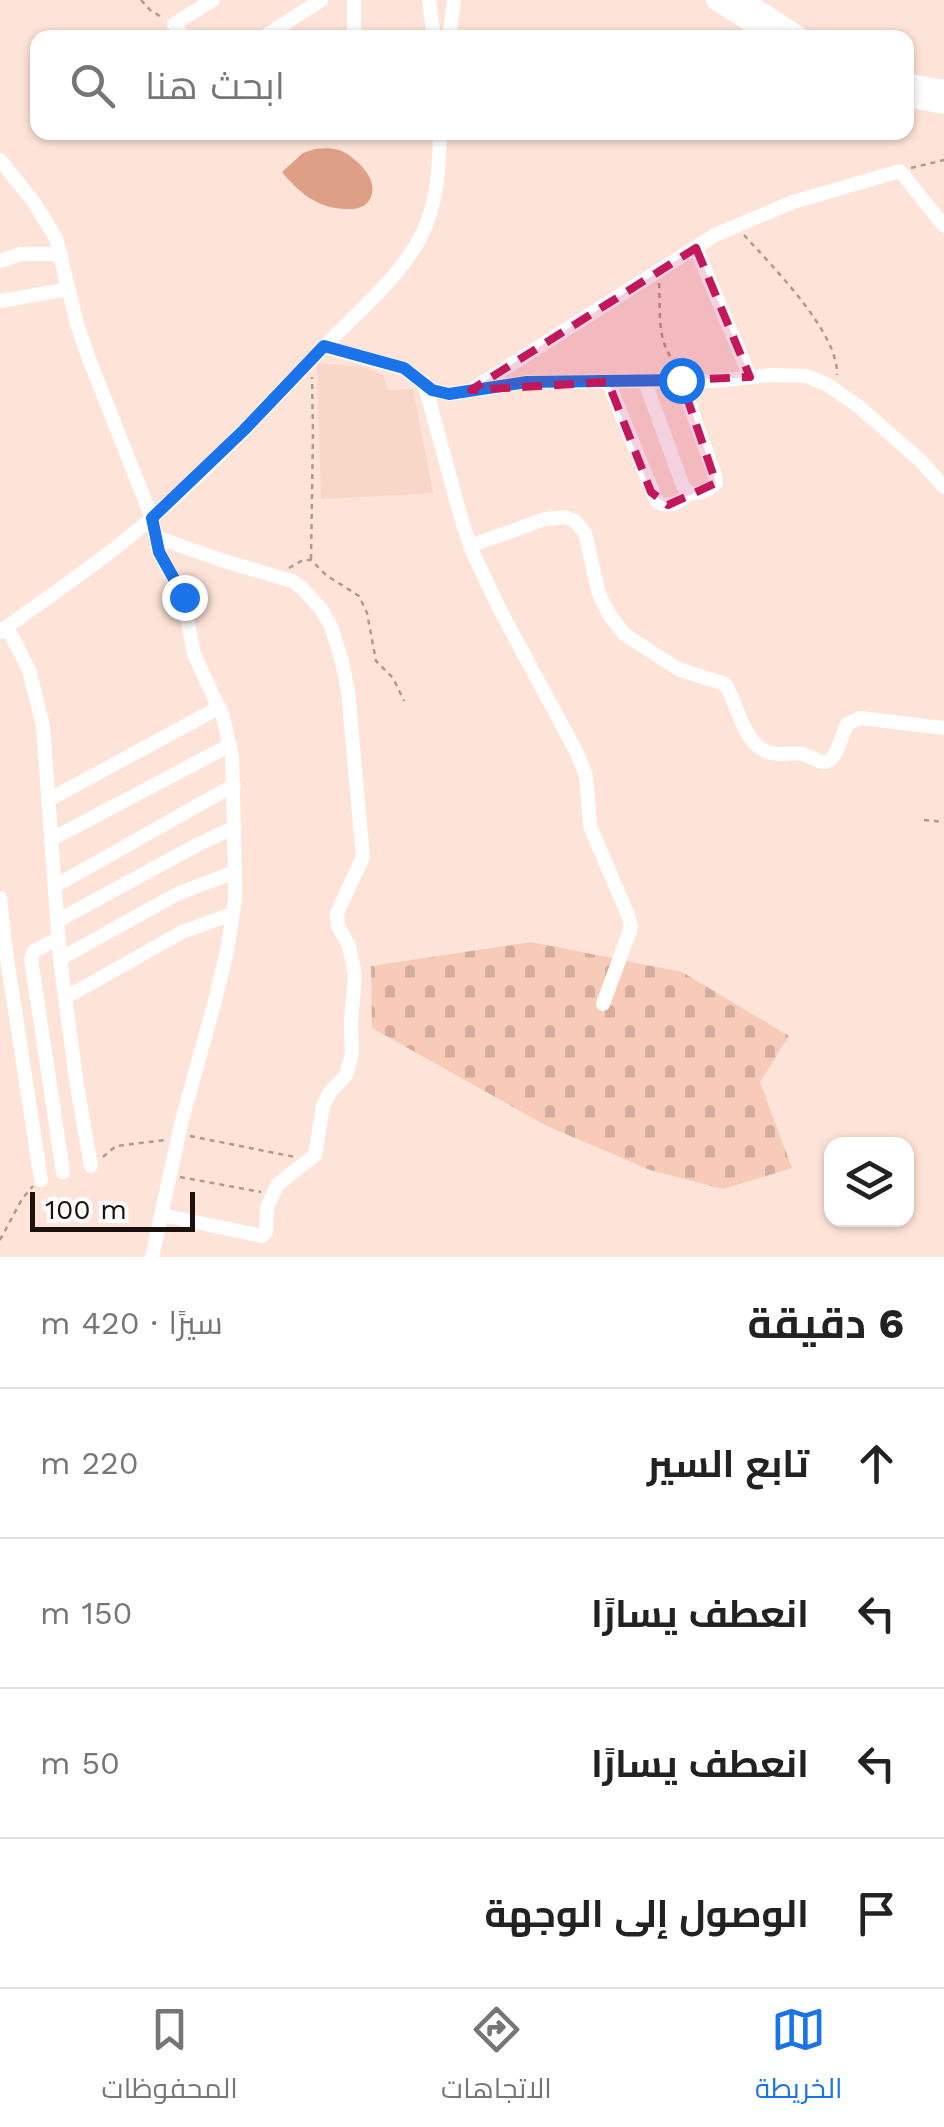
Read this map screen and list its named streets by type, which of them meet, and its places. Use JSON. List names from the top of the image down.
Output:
{
  "scale_bar": "100 m",
  "page": {
    "search": "ابحث هنا",
    "scale": "100 m",
    "heading": ["6 دقيقة", "سيرًا · 420 m"],
    "list": [
      ["تابع السير", "220 m"],
      ["انعطف يسارًا", "150 m"],
      ["انعطف يسارًا", "50 m"],
      "الوصول إلى الوجهة"
    ],
    "nav": ["الخريطة", "الاتجاهات", "المحفوظات"]
  }
}
